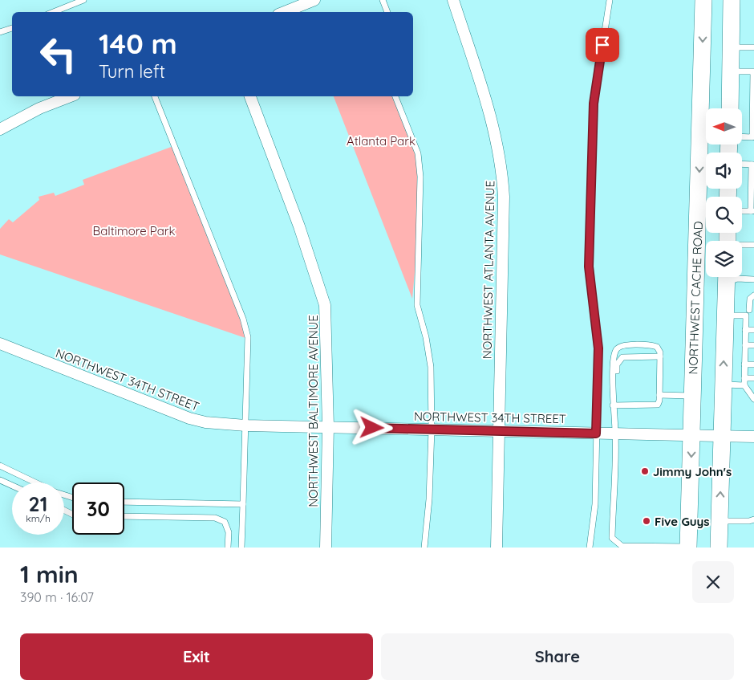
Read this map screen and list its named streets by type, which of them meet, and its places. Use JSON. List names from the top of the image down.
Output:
{
  "streets": {
    "main road": ["NORTHWEST CACHE ROAD"],
    "street": ["NORTHWEST ATLANTA AVENUE", "NORTHWEST 34TH STREET", "NORTHWEST BALTIMORE AVENUE"]
  },
  "crossings": [
    ["NORTHWEST ATLANTA AVENUE", "NORTHWEST 34TH STREET"],
    ["NORTHWEST CACHE ROAD", "NORTHWEST 34TH STREET"],
    ["NORTHWEST 34TH STREET", "NORTHWEST BALTIMORE AVENUE"]
  ],
  "parks": ["Atlanta Park", "Baltimore Park"],
  "places": ["Jimmy John's", "Five Guys"],
  "north": "left",
  "page": {
    "turn": ["140 m", "Turn left"],
    "speed": "21 km/h",
    "limit": "30",
    "heading": ["1 min", "390 m · 16:07"],
    "buttons": ["Exit", "Share"]
  }
}
